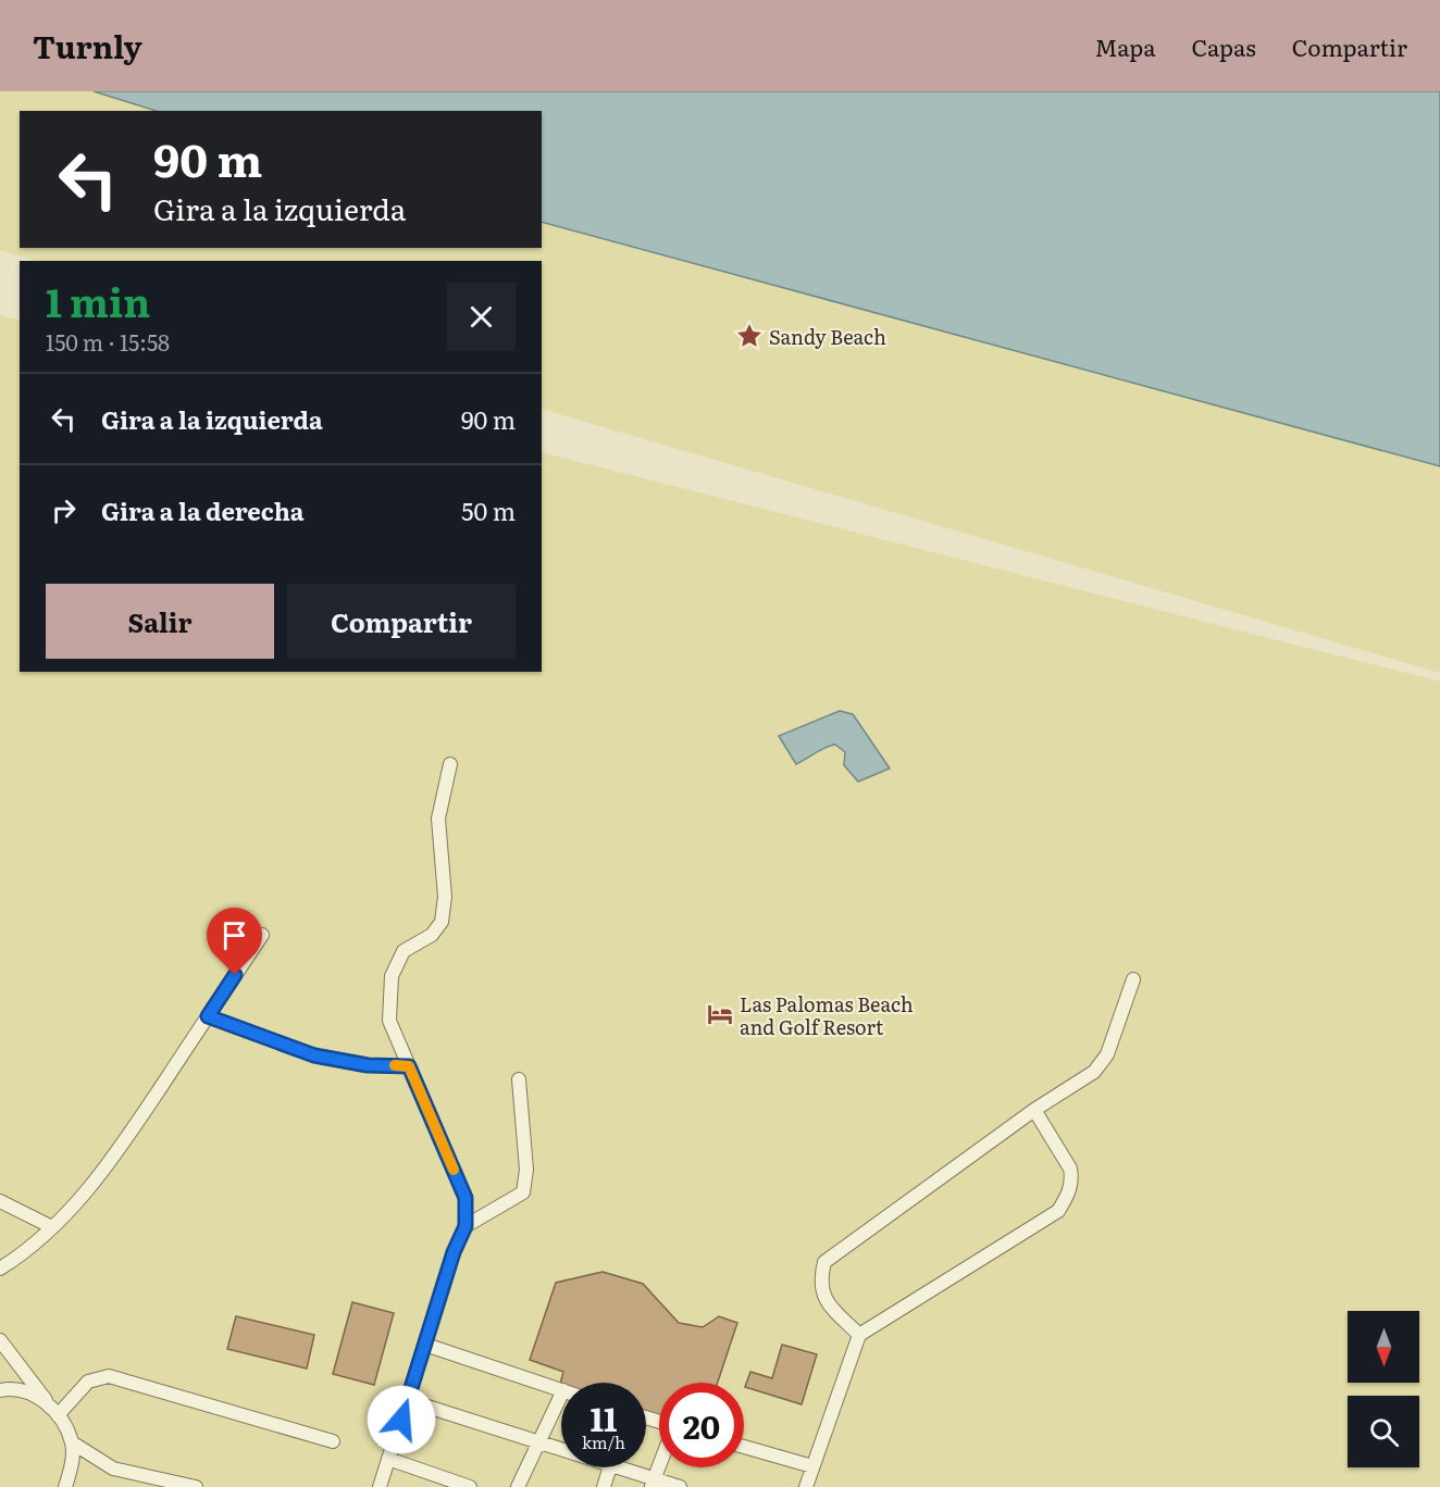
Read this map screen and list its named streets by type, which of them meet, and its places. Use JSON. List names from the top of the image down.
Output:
{
  "places": {
    "place": ["Sandy Beach"],
    "hotel": ["Las Palomas Beach and Golf Resort"]
  },
  "north": "bottom",
  "page": {
    "header": "Turnly",
    "nav": ["Mapa", "Capas", "Compartir"],
    "turn": ["90 m", "Gira a la izquierda"],
    "heading": ["1 min", "150 m · 15:58"],
    "list": [
      {
        "name": "Gira a la izquierda",
        "value": "90 m"
      },
      {
        "name": "Gira a la derecha",
        "value": "50 m"
      }
    ],
    "buttons": ["Salir", "Compartir"],
    "speed": "11 km/h",
    "limit": "20"
  }
}
